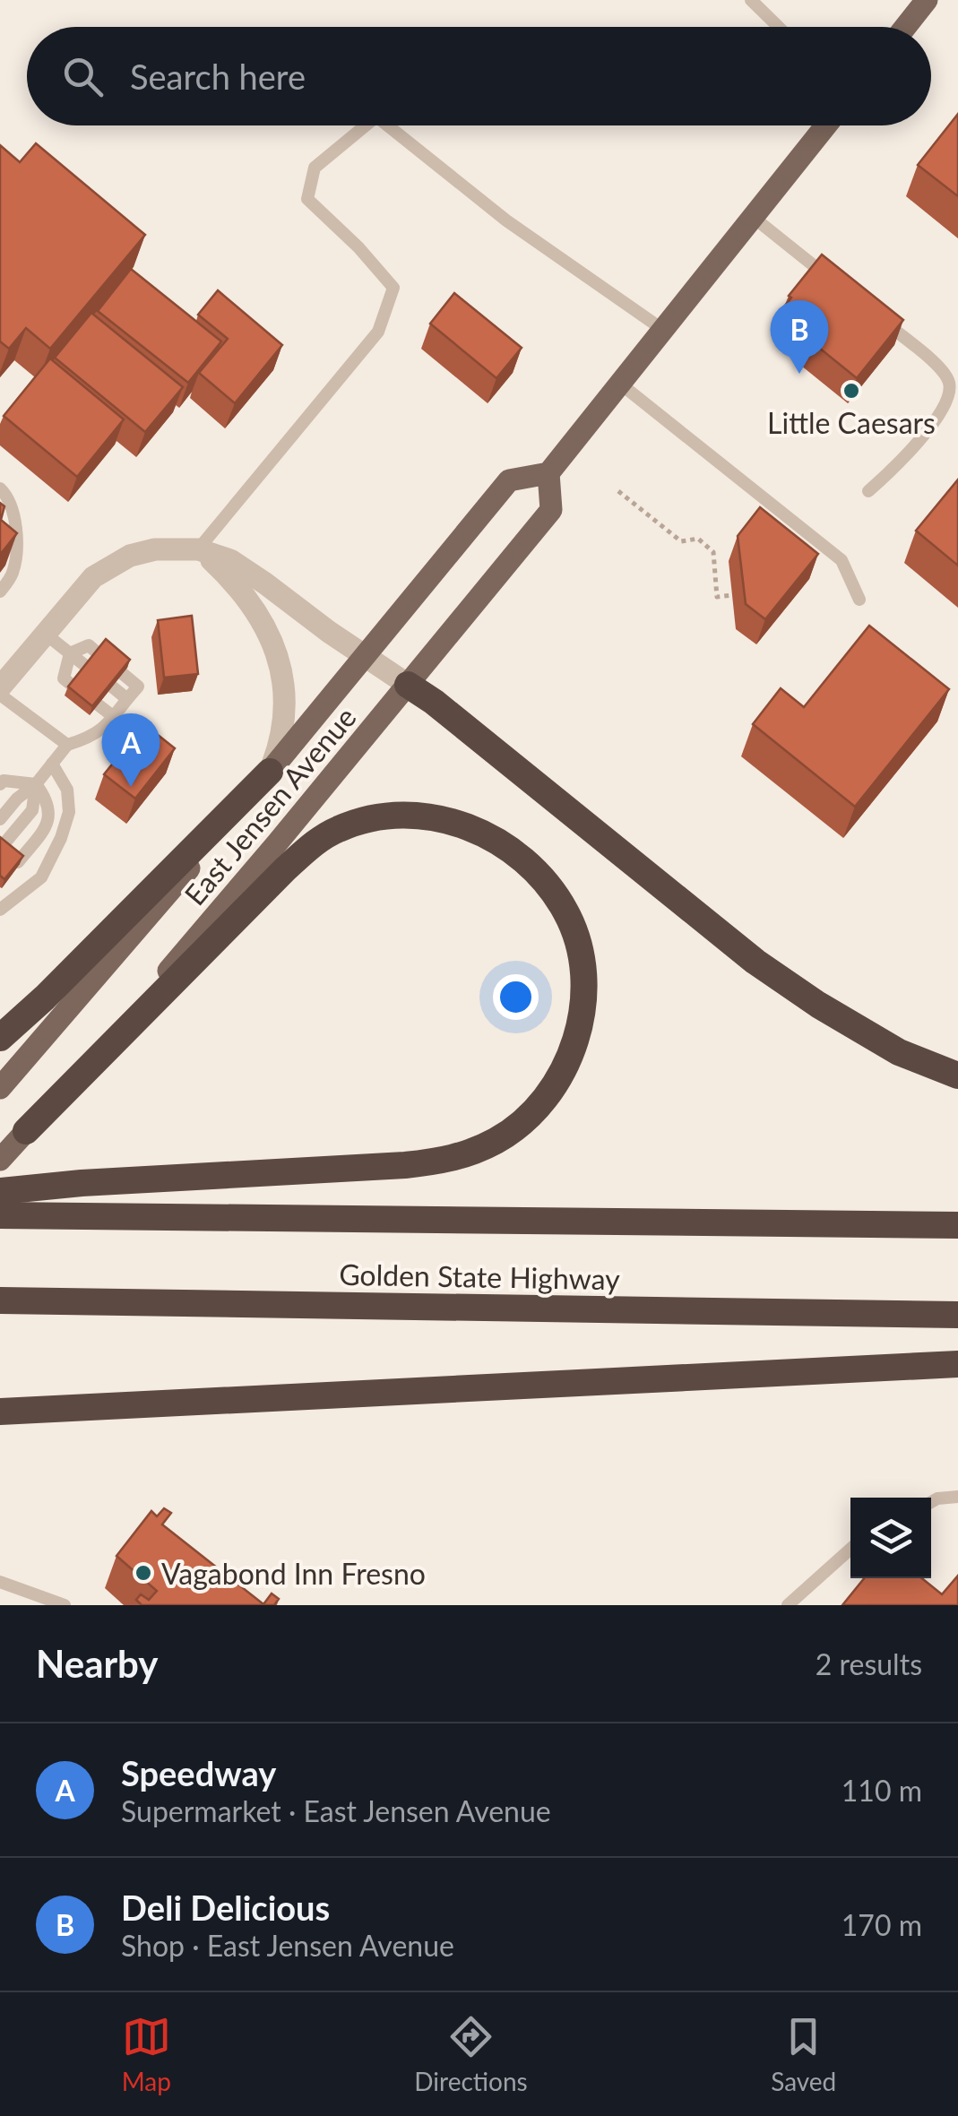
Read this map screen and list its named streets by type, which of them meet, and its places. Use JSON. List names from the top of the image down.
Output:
{
  "streets": {
    "highway": ["Golden State Highway"],
    "main road": ["East Jensen Avenue"]
  },
  "places": ["Little Caesars", "Vagabond Inn Fresno"],
  "page": {
    "search": "Search here",
    "pins": ["B", "A"],
    "heading": ["Nearby", "2 results"],
    "list": [
      {
        "mark": "A",
        "name": "Speedway",
        "note": "Supermarket · East Jensen Avenue",
        "value": "110 m"
      },
      {
        "mark": "B",
        "name": "Deli Delicious",
        "note": "Shop · East Jensen Avenue",
        "value": "170 m"
      }
    ],
    "nav": ["Map", "Directions", "Saved"]
  }
}
